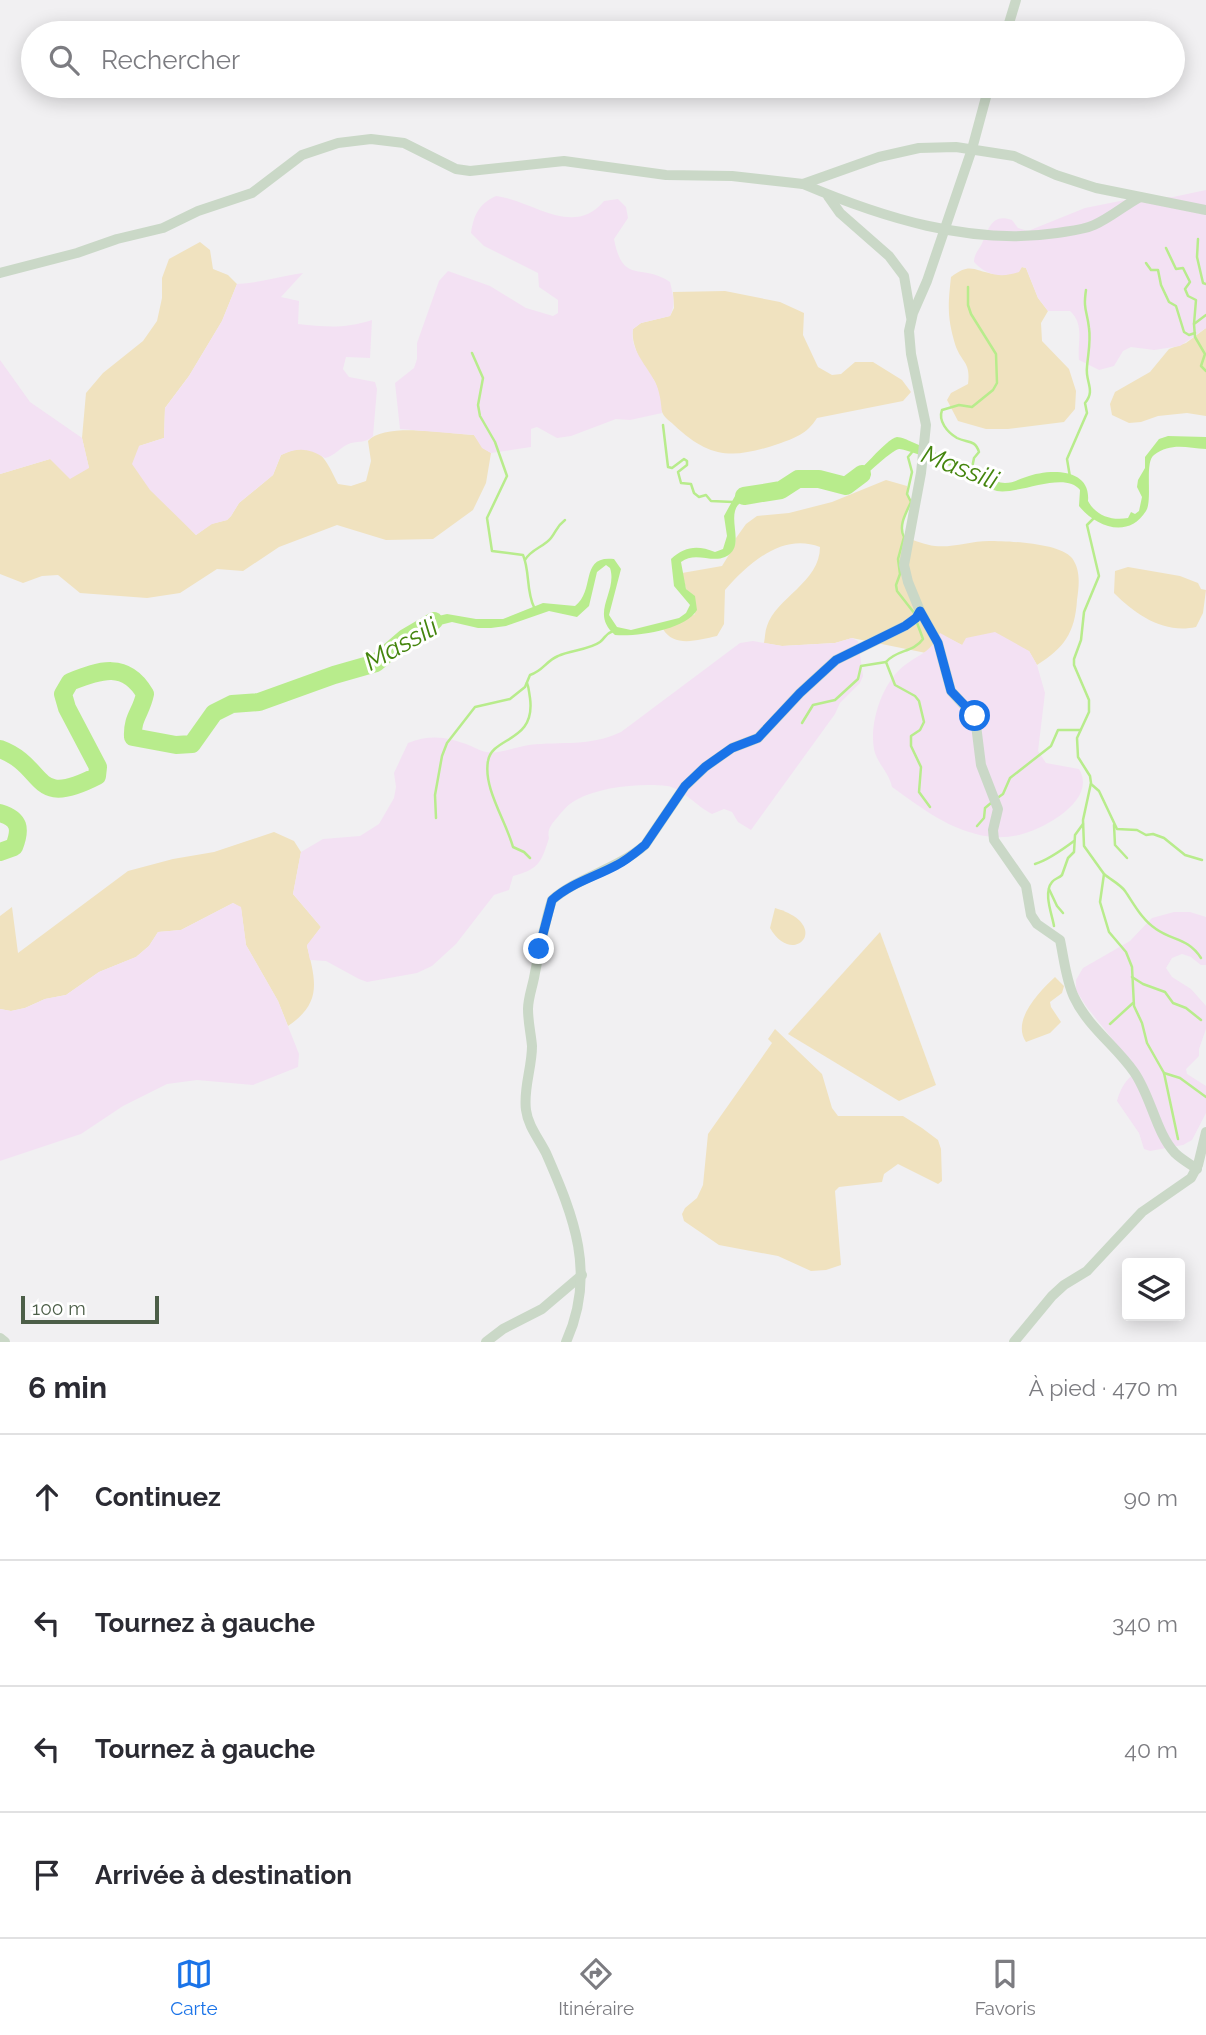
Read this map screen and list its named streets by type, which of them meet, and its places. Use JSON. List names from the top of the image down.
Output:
{
  "water": ["Massili"],
  "scale_bar": "100 m",
  "page": {
    "search": "Rechercher",
    "scale": "100 m",
    "heading": ["6 min", "À pied · 470 m"],
    "list": [
      ["Continuez", "90 m"],
      ["Tournez à gauche", "340 m"],
      ["Tournez à gauche", "40 m"],
      "Arrivée à destination"
    ],
    "nav": ["Carte", "Itinéraire", "Favoris"]
  }
}
